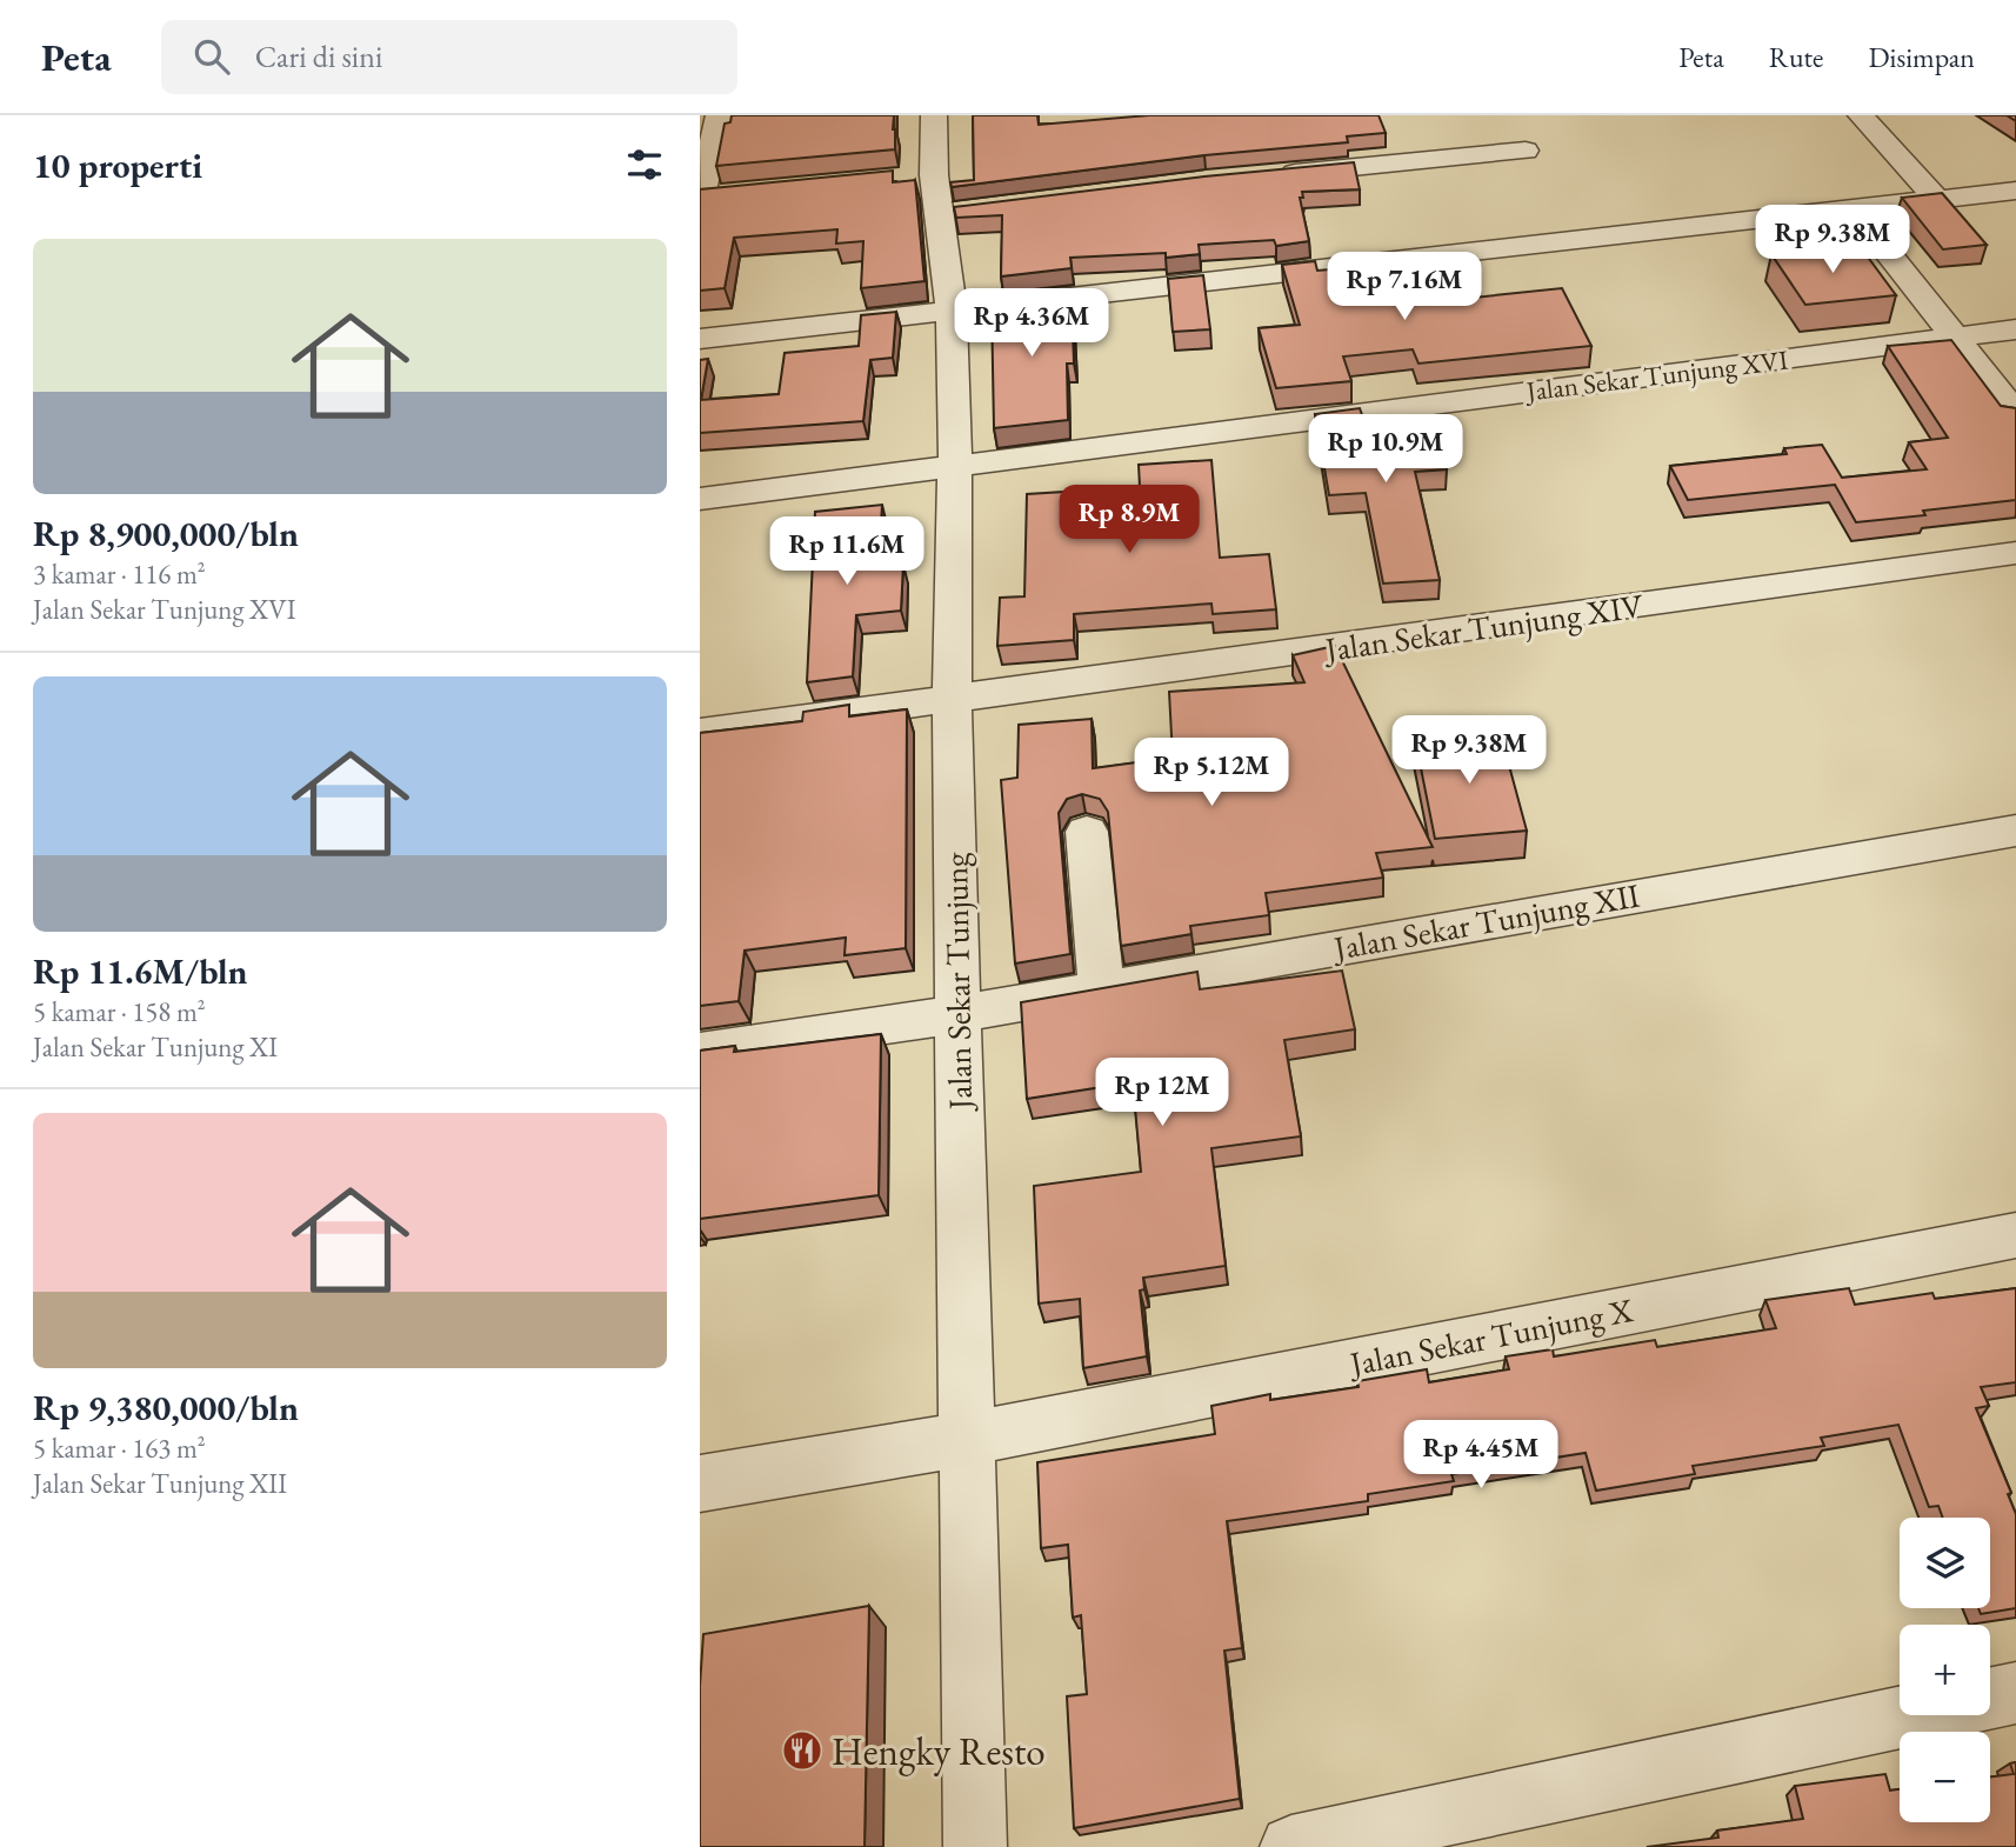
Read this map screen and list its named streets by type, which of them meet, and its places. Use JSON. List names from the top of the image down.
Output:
{
  "streets": {
    "street": [
      "Jalan Sekar Tunjung XVI",
      "Jalan Sekar Tunjung XIV",
      "Jalan Sekar Tunjung XII",
      "Jalan Sekar Tunjung",
      "Jalan Sekar Tunjung X"
    ]
  },
  "crossings": [
    ["Jalan Sekar Tunjung XVI", "Jalan Sekar Tunjung"],
    ["Jalan Sekar Tunjung XIV", "Jalan Sekar Tunjung"],
    ["Jalan Sekar Tunjung XII", "Jalan Sekar Tunjung"],
    ["Jalan Sekar Tunjung", "Jalan Sekar Tunjung X"]
  ],
  "places": {
    "restaurant": ["Hengky Resto"]
  },
  "page": {
    "header": "Peta",
    "search": "Cari di sini",
    "nav": ["Peta", "Rute", "Disimpan"],
    "heading": "10 properti",
    "price": [
      "Rp 9.38M",
      "Rp 7.16M",
      "Rp 4.36M",
      "Rp 10.9M",
      "Rp 8.9M",
      "Rp 11.6M",
      "Rp 9.38M",
      "Rp 5.12M",
      "Rp 12M",
      "Rp 4.45M"
    ],
    "list": [
      {
        "name": "Rp 8,900,000/bln",
        "note": "3 kamar · 116 m² · Jalan Sekar Tunjung XVI"
      },
      {
        "name": "Rp 11.6M/bln",
        "note": "5 kamar · 158 m² · Jalan Sekar Tunjung XI"
      },
      {
        "name": "Rp 9,380,000/bln",
        "note": "5 kamar · 163 m² · Jalan Sekar Tunjung XII"
      }
    ],
    "map_buttons": ["+", "−"]
  }
}
